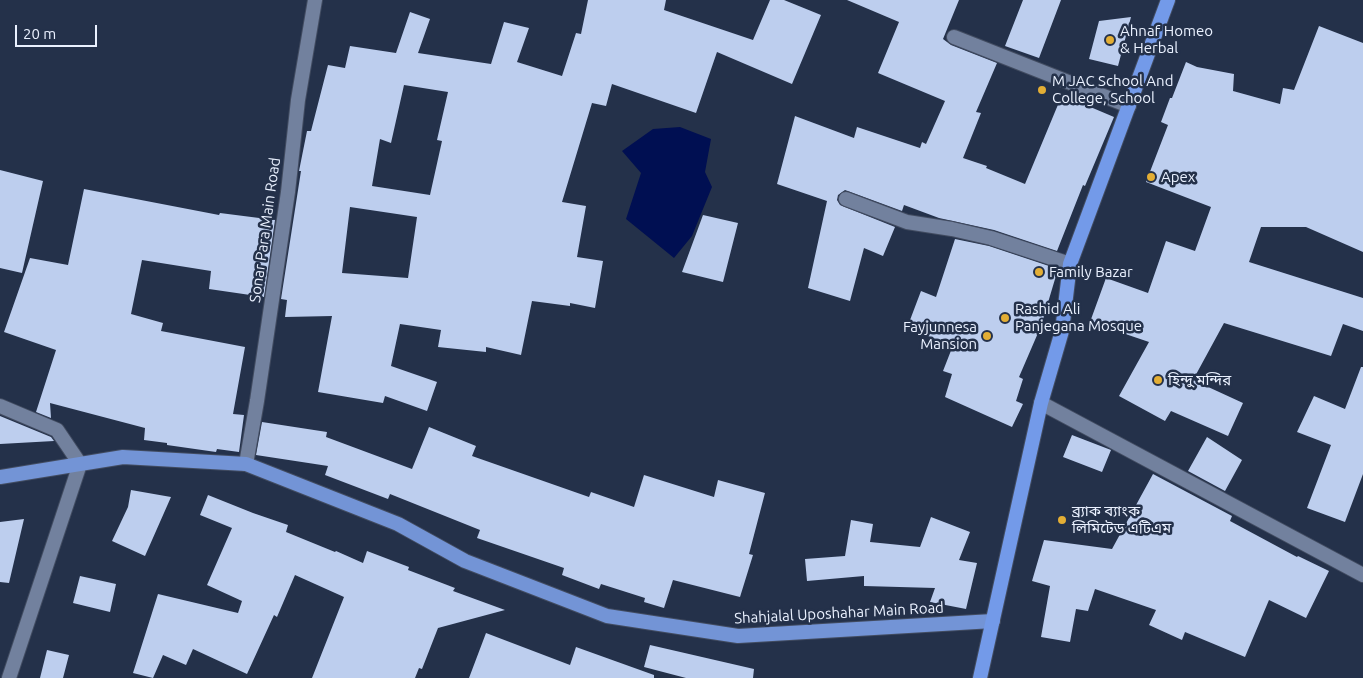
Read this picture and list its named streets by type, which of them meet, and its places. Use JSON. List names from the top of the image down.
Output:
{
  "streets": {
    "main road": ["Shahjalal Uposhahar Main Road"],
    "street": ["Sonar Para Main Road"]
  },
  "crossings": [
    ["Sonar Para Main Road", "Shahjalal Uposhahar Main Road"]
  ],
  "places": [
    "Ahnaf Homeo & Herbal",
    "M JAC School And College, School",
    "Apex",
    "Family Bazar",
    "Rashid Ali Panjegana Mosque",
    "Fayjunnesa Mansion",
    "হিন্দু মন্দির",
    "ব্র্যাক ব্যাংক লিমিটেড এটিএম"
  ],
  "scale_bar": "20 m"
}
